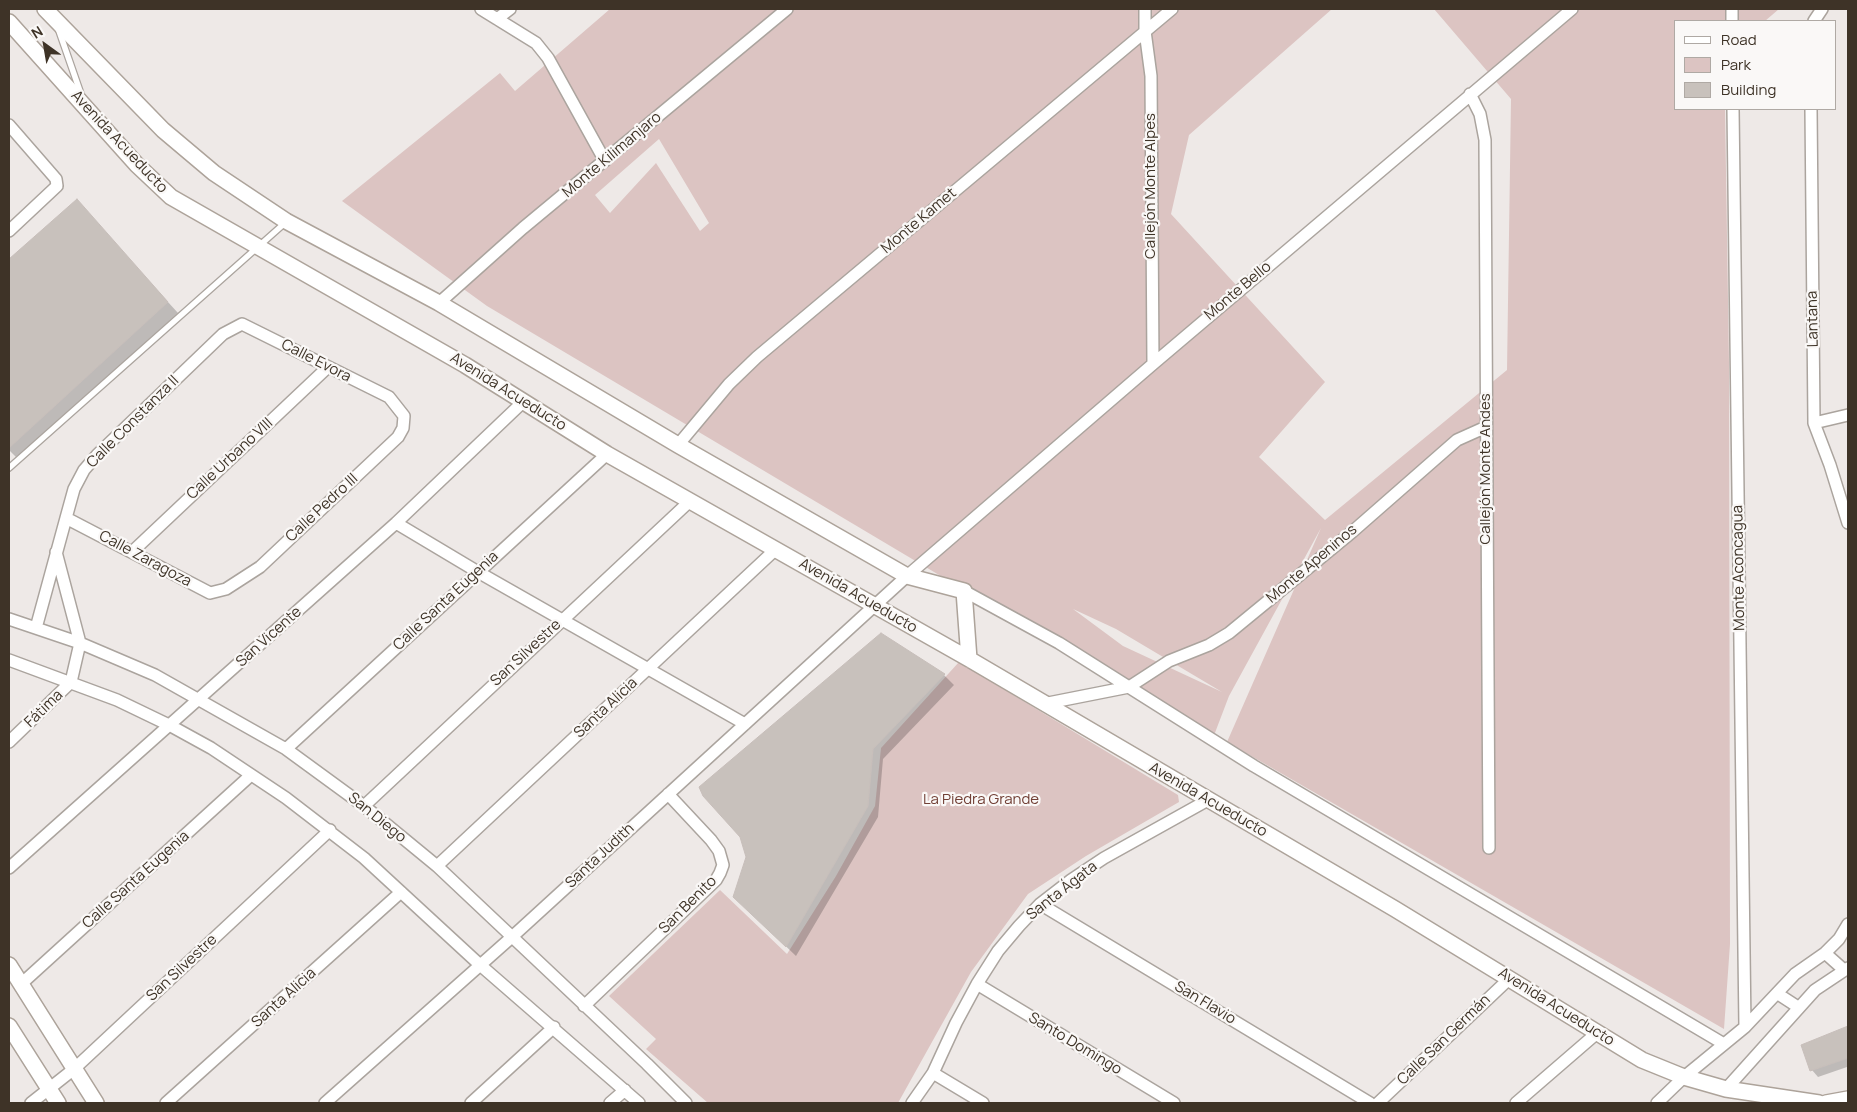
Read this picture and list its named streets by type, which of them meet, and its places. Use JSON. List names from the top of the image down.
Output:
{
  "streets": {
    "street": [
      "Avenida Acueducto",
      "Monte Kilimanjaro",
      "Callejón Monte Alpes",
      "Monte Kamet",
      "Monte Bello",
      "Lantana",
      "Calle Evora",
      "Calle Constanza II",
      "Calle Urbano VIII",
      "Callejón Monte Andes",
      "Calle Pedro III",
      "Calle Zaragoza",
      "Monte Apeninos",
      "Monte Aconcagua",
      "Calle Santa Eugenia",
      "San Vicente",
      "San Silvestre",
      "Santa Alicia",
      "Fátima",
      "San Diego",
      "Santa Judith",
      "Santa Ágata",
      "San Benito",
      "San Flavio",
      "Calle San Germán",
      "Santo Domingo"
    ]
  },
  "crossings": [
    ["Avenida Acueducto", "Monte Bello"],
    ["Avenida Acueducto", "Calle Santa Eugenia"],
    ["Avenida Acueducto", "San Vicente"],
    ["Avenida Acueducto", "San Silvestre"],
    ["Avenida Acueducto", "Santa Alicia"],
    ["Avenida Acueducto", "Santa Judith"],
    ["Avenida Acueducto", "Santa Ágata"],
    ["Avenida Acueducto", "Calle San Germán"],
    ["Callejón Monte Alpes", "Monte Kamet"],
    ["Callejón Monte Alpes", "Monte Bello"],
    ["Monte Bello", "Callejón Monte Andes"],
    ["Monte Bello", "Santa Judith"],
    ["Calle Evora", "Calle Constanza II"],
    ["Calle Evora", "Calle Urbano VIII"],
    ["Calle Evora", "Calle Pedro III"],
    ["Calle Constanza II", "Calle Zaragoza"],
    ["Calle Constanza II", "San Diego"],
    ["Calle Urbano VIII", "Calle Zaragoza"],
    ["Callejón Monte Andes", "Monte Apeninos"],
    ["Calle Pedro III", "Calle Zaragoza"],
    ["Calle Santa Eugenia", "San Diego"],
    ["San Vicente", "San Diego"],
    ["San Silvestre", "San Diego"],
    ["Santa Alicia", "San Diego"],
    ["Fátima", "San Diego"],
    ["San Diego", "Santa Judith"],
    ["San Diego", "San Benito"],
    ["Santa Judith", "San Benito"],
    ["Santa Ágata", "San Flavio"],
    ["Santa Ágata", "Santo Domingo"]
  ],
  "parks": ["La Piedra Grande"],
  "legend": ["Road", "Park", "Building"],
  "north": "top left"
}
